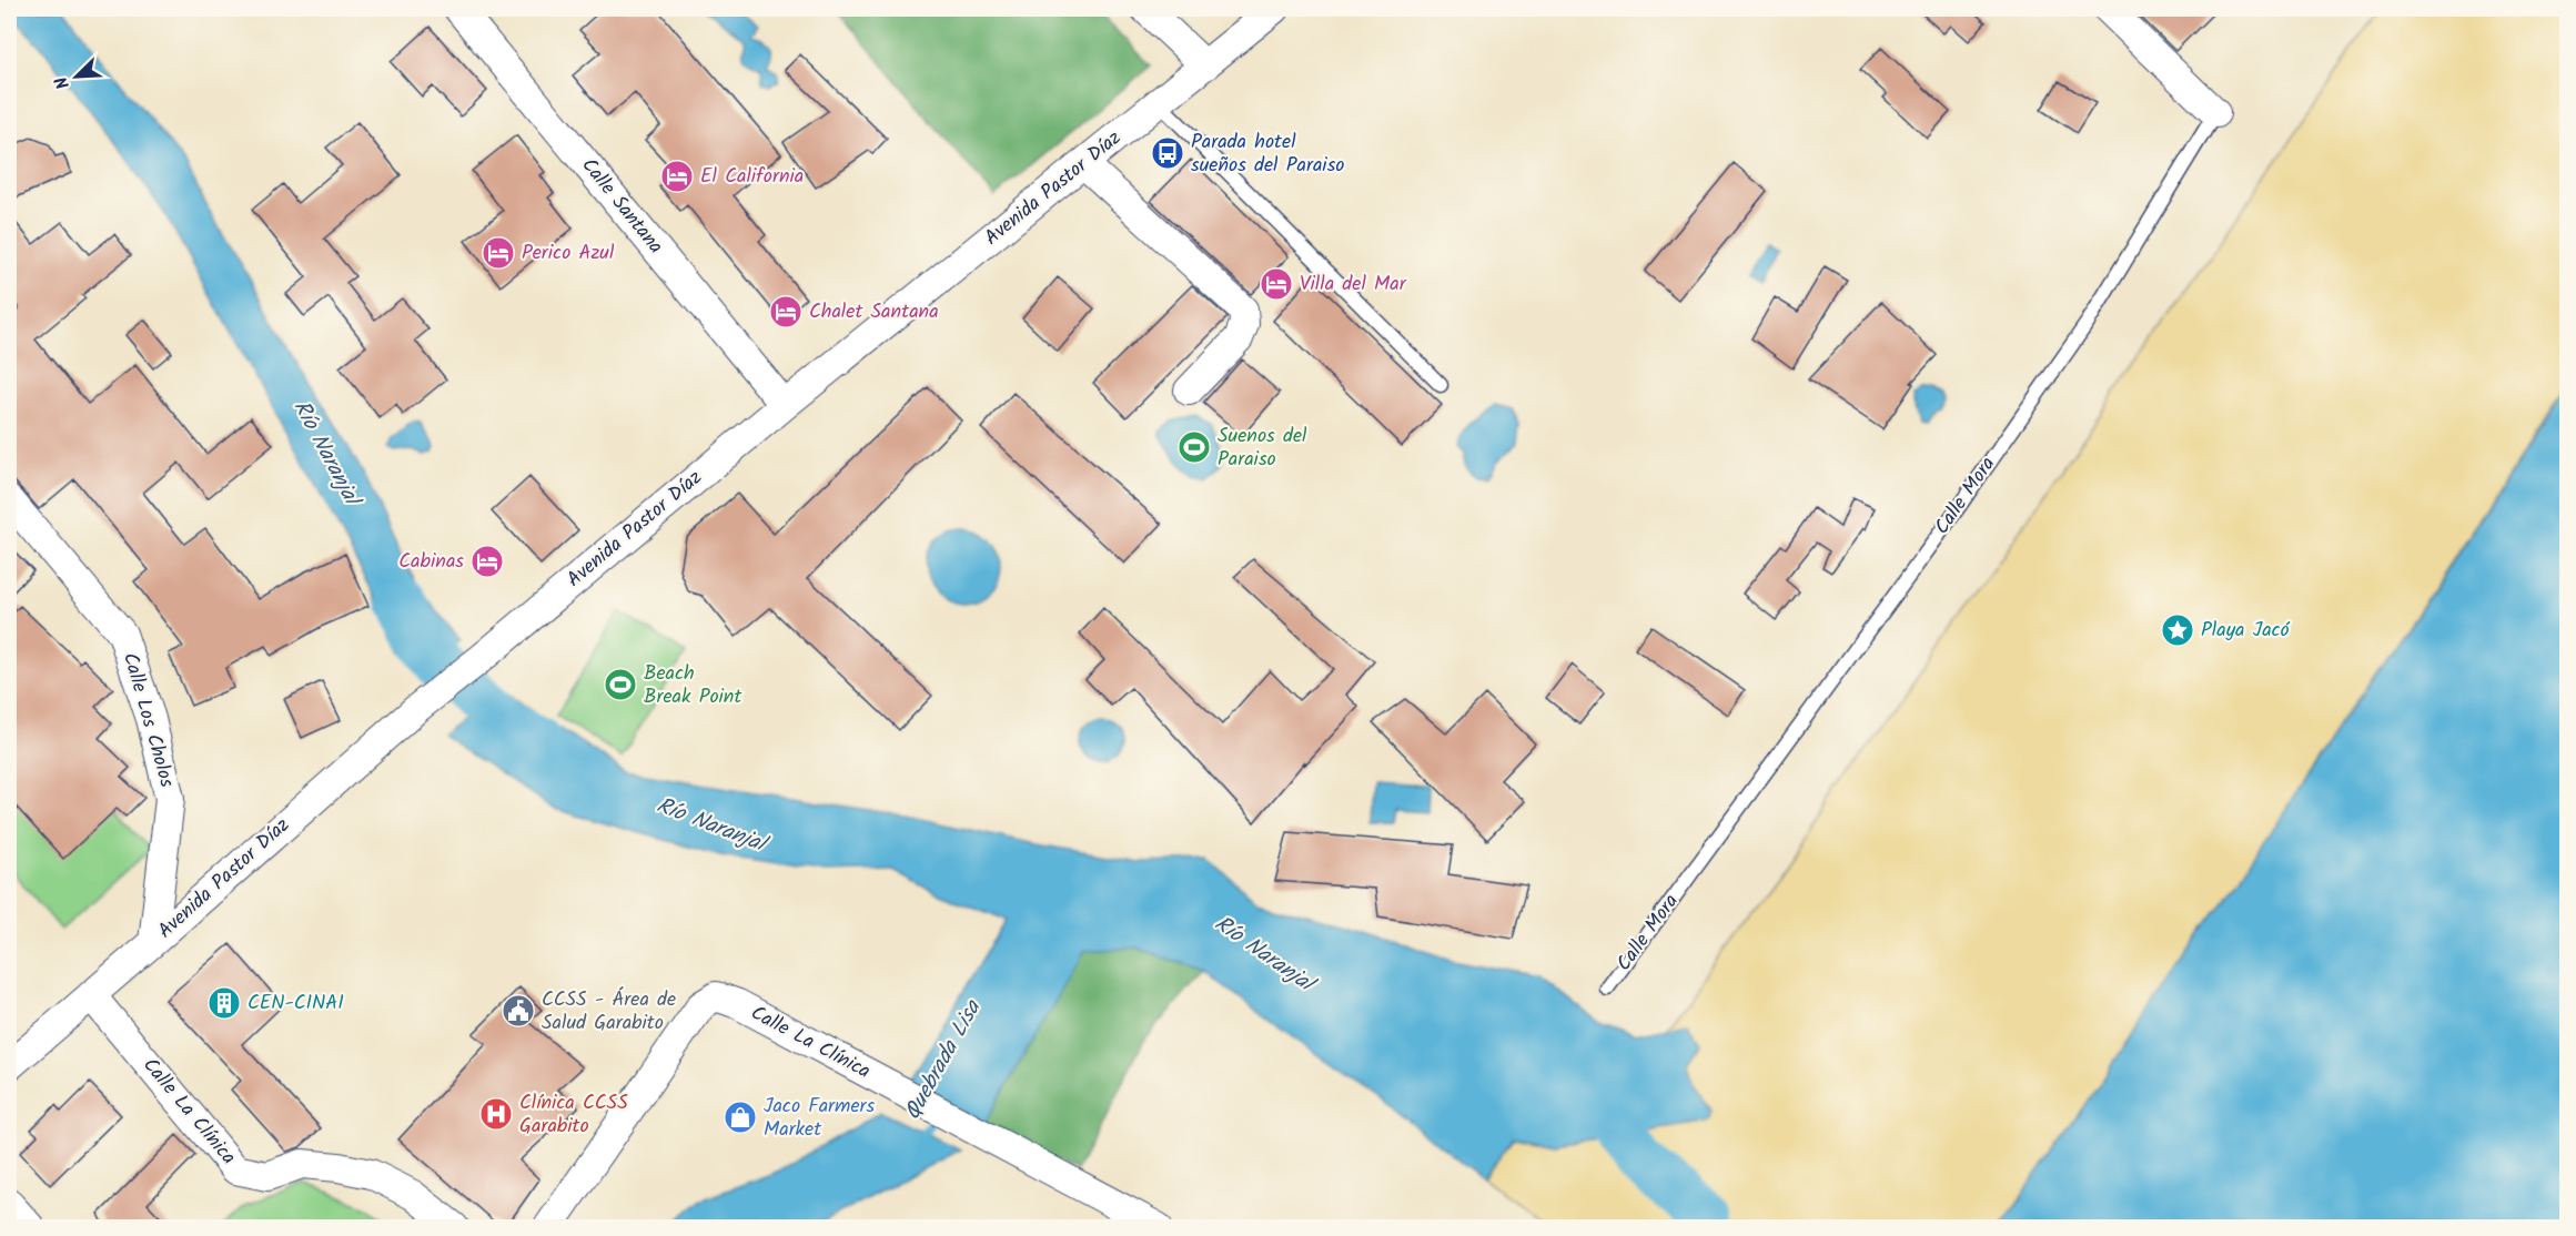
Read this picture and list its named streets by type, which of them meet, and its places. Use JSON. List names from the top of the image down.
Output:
{
  "streets": {
    "street": [
      "Avenida Pastor Díaz",
      "Calle Santana",
      "Calle Mora",
      "Calle Los Cholos",
      "Calle La Clínica"
    ]
  },
  "crossings": [
    ["Avenida Pastor Díaz", "Calle Santana"],
    ["Avenida Pastor Díaz", "Calle Los Cholos"],
    ["Avenida Pastor Díaz", "Calle La Clínica"]
  ],
  "water": ["Río Naranjal", "Quebrada Lisa"],
  "places": {
    "bus stop": ["Parada hotel sueños del Paraiso"],
    "hotel": [
      "El California",
      "Perico Azul",
      "Villa del Mar",
      "Chalet Santana",
      "Cabinas"
    ],
    "sports": ["Suenos del Paraiso", "Beach Break Point"],
    "place": ["Playa Jacó"],
    "building": ["CEN-CINAI"],
    "public building": ["CCSS - Área de Salud Garabito"],
    "hospital": ["Clínica CCSS Garabito"],
    "shop": ["Jaco Farmers Market"]
  },
  "north": "bottom left"
}
